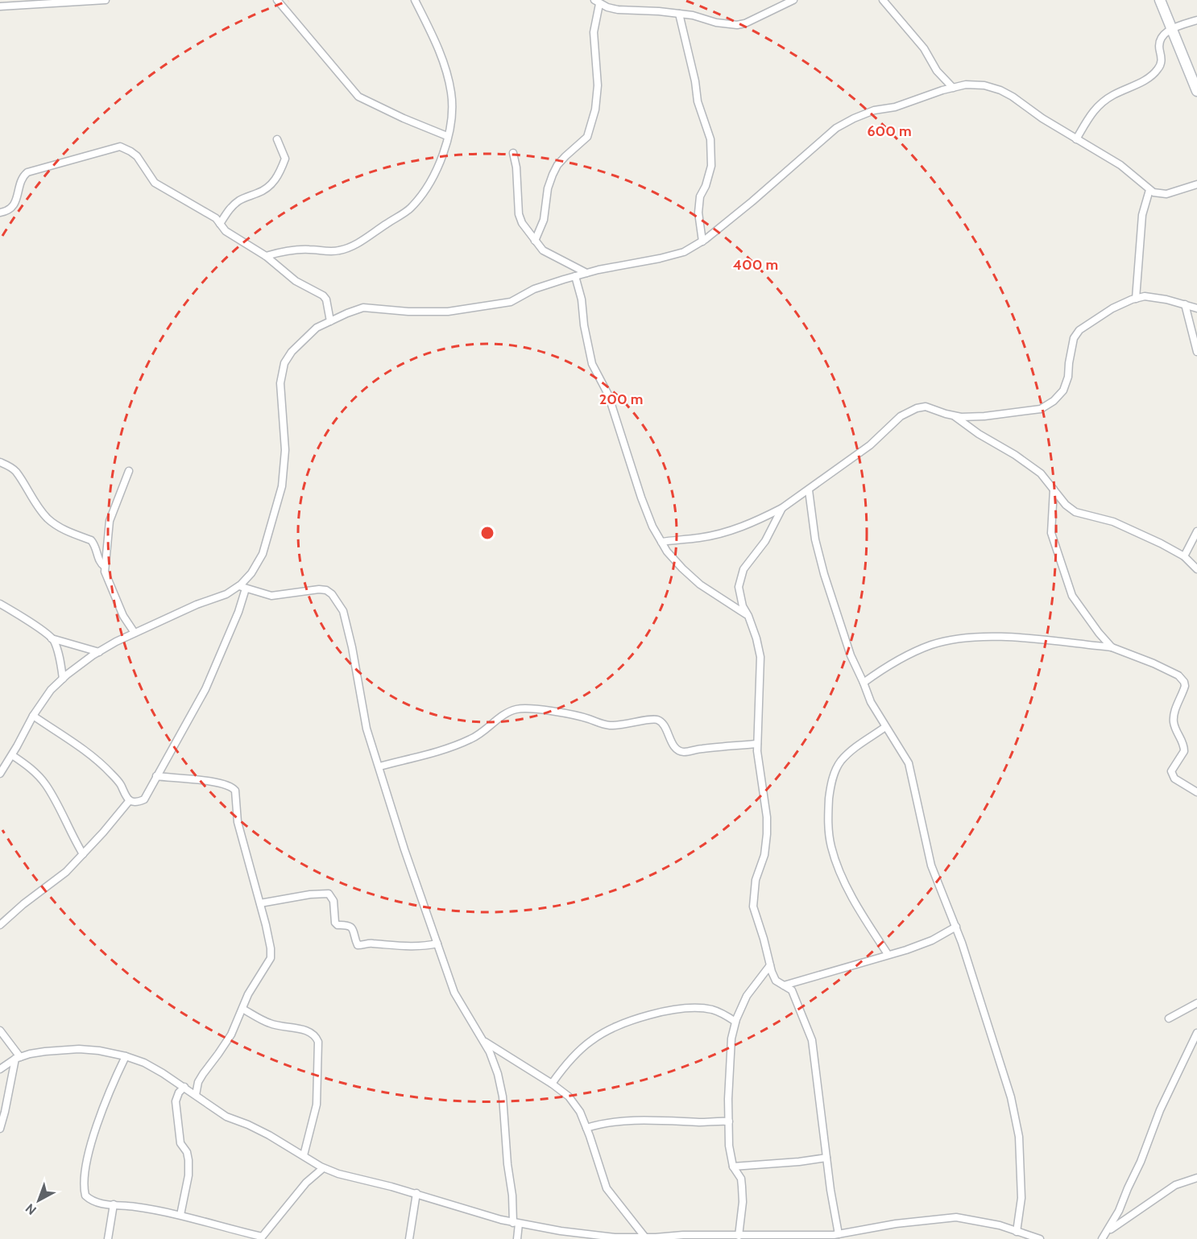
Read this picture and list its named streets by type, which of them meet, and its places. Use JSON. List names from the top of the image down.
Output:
{
  "north": "bottom left",
  "rings": ["600 m", "400 m", "200 m"]
}
